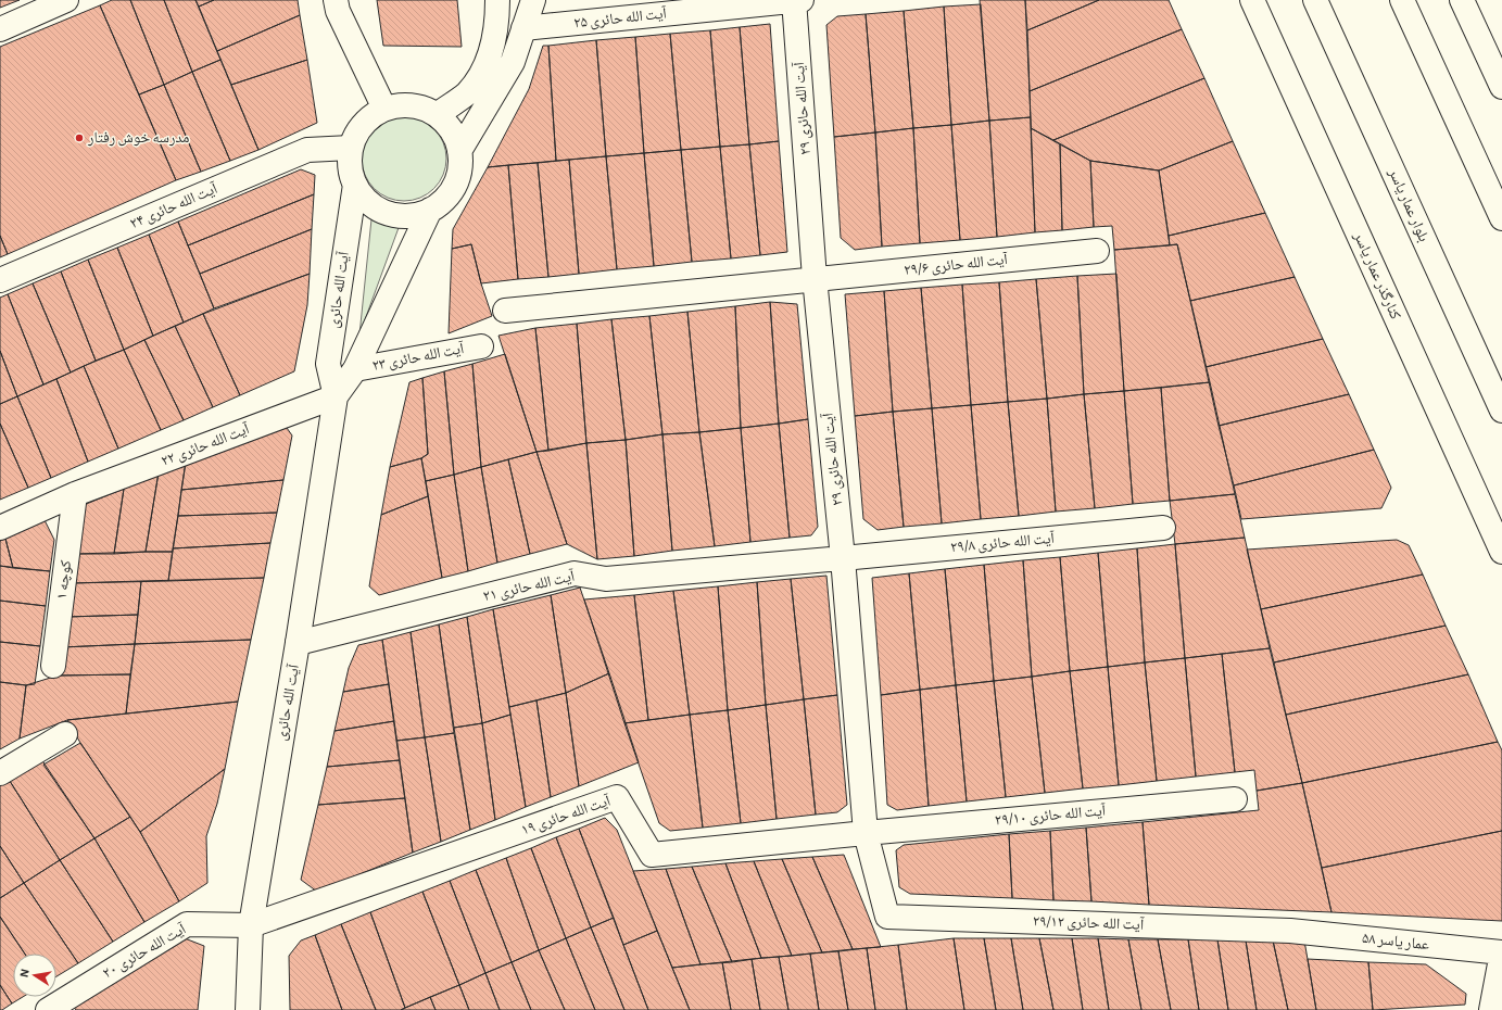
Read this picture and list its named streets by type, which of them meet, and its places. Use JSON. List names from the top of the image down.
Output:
{
  "streets": {
    "street": [
      "آیت الله حائری ۲۵",
      "آیت الله حائری ۲۹",
      "بلوار عمار یاسر",
      "آیت الله حائری ۲۴",
      "آیت الله حائری ۲۹/۶",
      "کنارگذر عمار یاسر",
      "آیت الله حائری",
      "آیت الله حائری ۲۳",
      "آیت الله حائری ۲۲",
      "آیت الله حائری ۲۹/۸",
      "کوچه ۱",
      "آیت الله حائری ۲۱",
      "آیت الله حائری ۱۹",
      "آیت الله حائری ۲۹/۱۰",
      "آیت الله حائری ۲۹/۱۲",
      "عمار یاسر ۵۸",
      "آیت الله حائری ۲۰"
    ]
  },
  "crossings": [
    ["آیت الله حائری ۲۵", "آیت الله حائری ۲۹"],
    ["آیت الله حائری ۲۹", "آیت الله حائری ۲۹/۶"],
    ["آیت الله حائری ۲۹", "آیت الله حائری ۲۹/۸"],
    ["آیت الله حائری ۲۹", "آیت الله حائری ۲۱"],
    ["آیت الله حائری ۲۹", "آیت الله حائری ۱۹"],
    ["آیت الله حائری ۲۹", "آیت الله حائری ۲۹/۱۰"],
    ["آیت الله حائری ۲۹", "آیت الله حائری ۲۹/۱۲"],
    ["آیت الله حائری ۲۴", "آیت الله حائری"],
    ["آیت الله حائری", "آیت الله حائری ۲۳"],
    ["آیت الله حائری", "آیت الله حائری ۲۲"],
    ["آیت الله حائری", "آیت الله حائری ۲۱"],
    ["آیت الله حائری", "آیت الله حائری ۱۹"],
    ["آیت الله حائری", "آیت الله حائری ۲۰"],
    ["آیت الله حائری ۲۲", "کوچه ۱"],
    ["آیت الله حائری ۲۹/۸", "آیت الله حائری ۲۱"],
    ["آیت الله حائری ۱۹", "آیت الله حائری ۲۹/۱۰"],
    ["آیت الله حائری ۱۹", "آیت الله حائری ۲۰"],
    ["آیت الله حائری ۲۹/۱۲", "عمار یاسر ۵۸"]
  ],
  "places": ["مدرسه خوش رفتار"],
  "north": "left"
}
